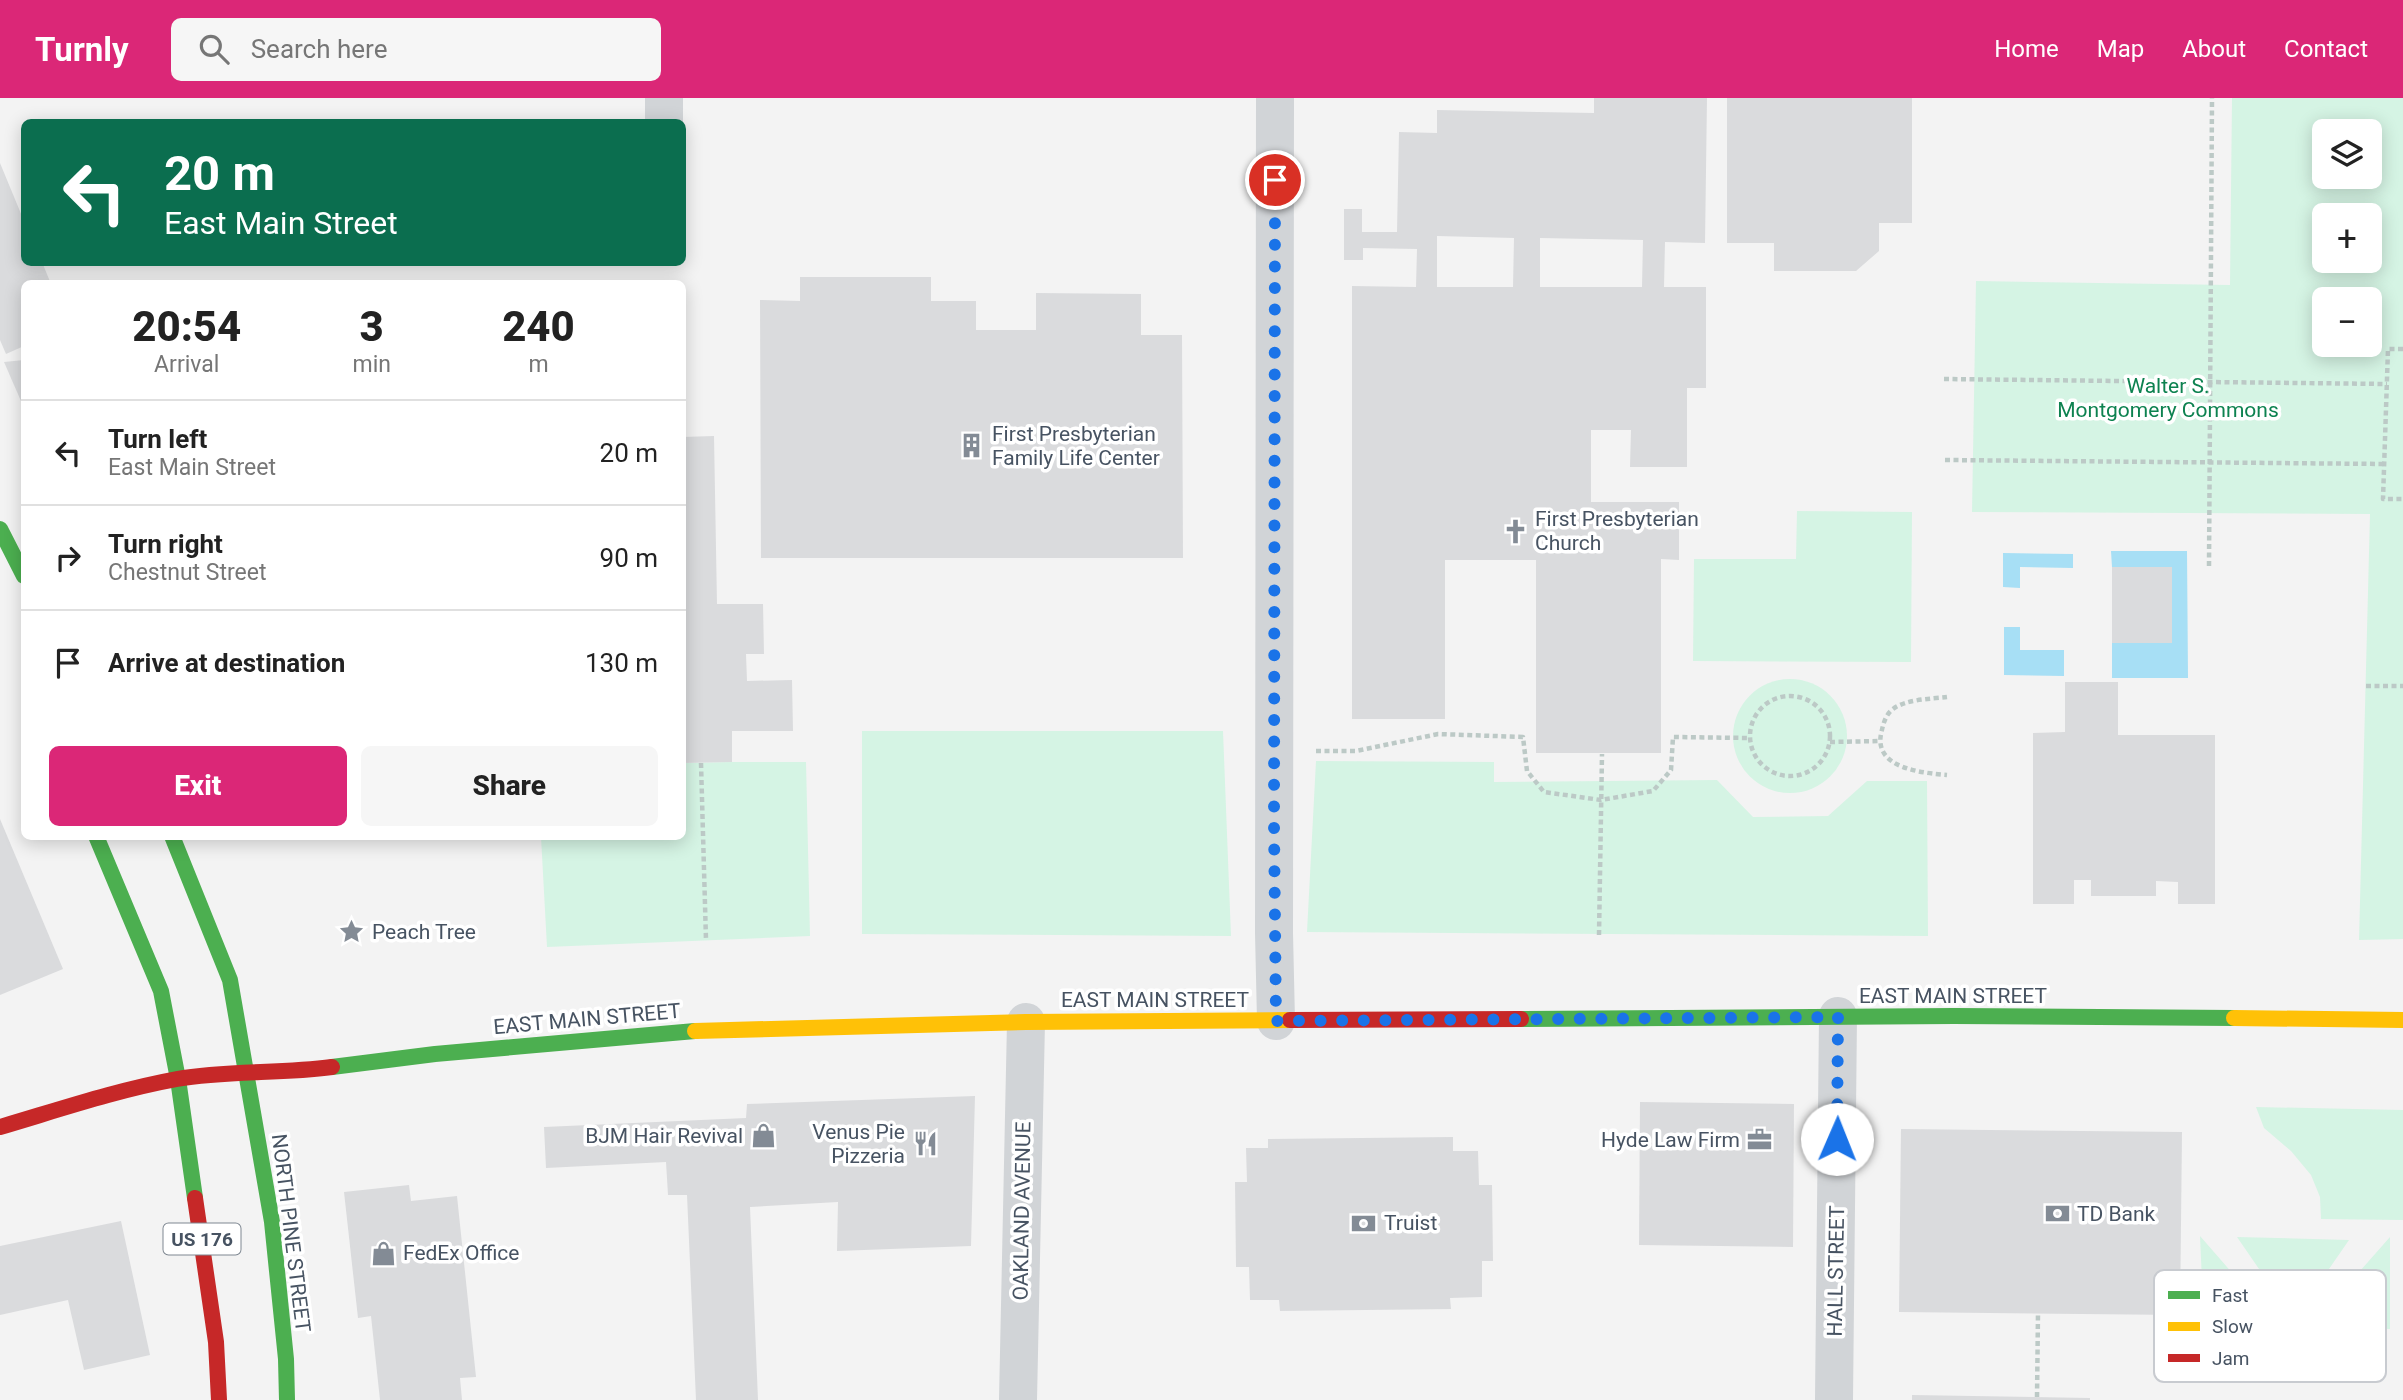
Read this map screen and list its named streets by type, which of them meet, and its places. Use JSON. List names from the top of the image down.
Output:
{
  "streets": {
    "main road": ["EAST MAIN STREET", "NORTH PINE STREET", "US 176"],
    "street": ["OAKLAND AVENUE", "HALL STREET"]
  },
  "crossings": [
    ["EAST MAIN STREET", "OAKLAND AVENUE"],
    ["EAST MAIN STREET", "NORTH PINE STREET"],
    ["EAST MAIN STREET", "US 176"],
    ["EAST MAIN STREET", "HALL STREET"]
  ],
  "parks": ["Walter S. Montgomery Commons"],
  "places": {
    "building": ["First Presbyterian Family Life Center"],
    "church": ["First Presbyterian Church"],
    "place": ["Peach Tree"],
    "shop": ["BJM Hair Revival", "FedEx Office"],
    "office": ["Hyde Law Firm"],
    "restaurant": ["Venus Pie Pizzeria"],
    "bank": ["TD Bank", "Truist"]
  },
  "legend": ["Fast", "Slow", "Jam"],
  "page": {
    "header": "Turnly",
    "search": "Search here",
    "nav": [
      "Home",
      "Map",
      "About",
      "Contact"
    ],
    "map_buttons": ["+", "−"],
    "turn": ["20 m", "East Main Street"],
    "eta": [
      "20:54",
      "Arrival",
      "3",
      "min",
      "240",
      "m"
    ],
    "list": [
      {
        "name": "Turn left",
        "note": "East Main Street",
        "value": "20 m"
      },
      {
        "name": "Turn right",
        "note": "Chestnut Street",
        "value": "90 m"
      },
      {
        "name": "Arrive at destination",
        "value": "130 m"
      }
    ],
    "buttons": ["Exit", "Share"]
  }
}
